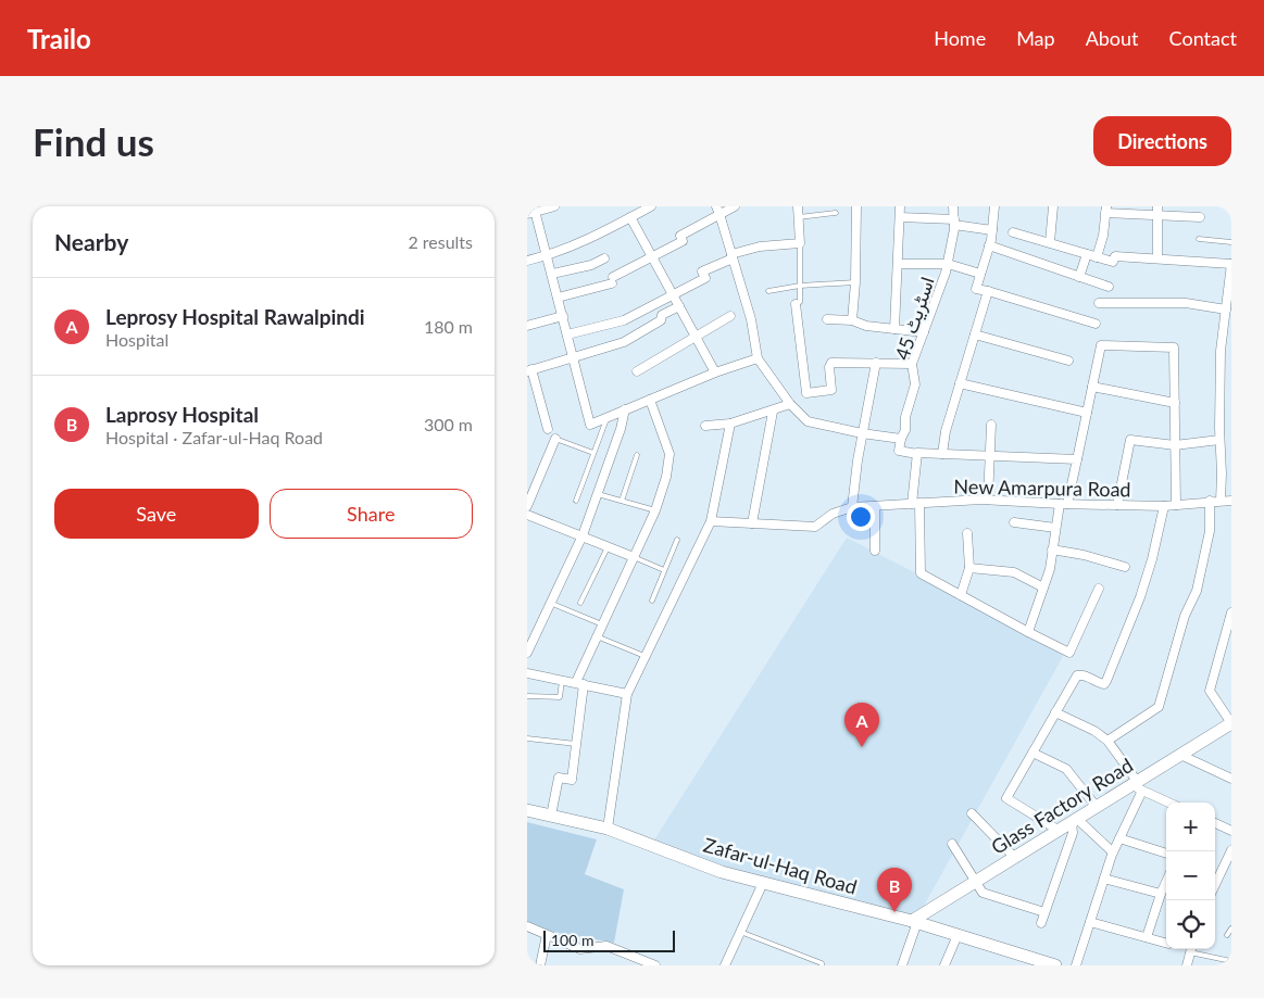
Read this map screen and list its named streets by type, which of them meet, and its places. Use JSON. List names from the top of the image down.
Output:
{
  "streets": {
    "street": [
      "اسٹریٹ 45",
      "New Amarpura Road",
      "Glass Factory Road",
      "Zafar-ul-Haq Road"
    ]
  },
  "crossings": [
    ["Glass Factory Road", "Zafar-ul-Haq Road"]
  ],
  "scale_bar": "100 m",
  "page": {
    "header": "Trailo",
    "nav": [
      "Home",
      "Map",
      "About",
      "Contact"
    ],
    "buttons": [
      "Directions",
      ["Save", "Share"]
    ],
    "title": "Find us",
    "heading": ["Nearby", "2 results"],
    "list": [
      {
        "mark": "A",
        "name": "Leprosy Hospital Rawalpindi",
        "note": "Hospital",
        "value": "180 m"
      },
      {
        "mark": "B",
        "name": "Laprosy Hospital",
        "note": "Hospital · Zafar-ul-Haq Road",
        "value": "300 m"
      }
    ],
    "pins": ["A", "B"],
    "map_buttons": ["+", "−"],
    "scale": "100 m"
  }
}
